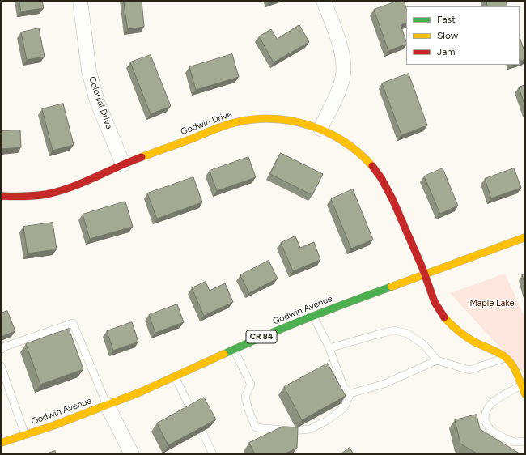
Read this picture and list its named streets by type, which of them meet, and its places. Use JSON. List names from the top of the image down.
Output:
{
  "streets": {
    "street": [
      "Colonial Drive",
      "Godwin Drive",
      "Godwin Avenue",
      "CR 84"
    ]
  },
  "crossings": [
    ["Colonial Drive", "Godwin Drive"],
    ["Godwin Drive", "Godwin Avenue"]
  ],
  "parks": ["Maple Lake"],
  "legend": ["Fast", "Slow", "Jam"]
}
